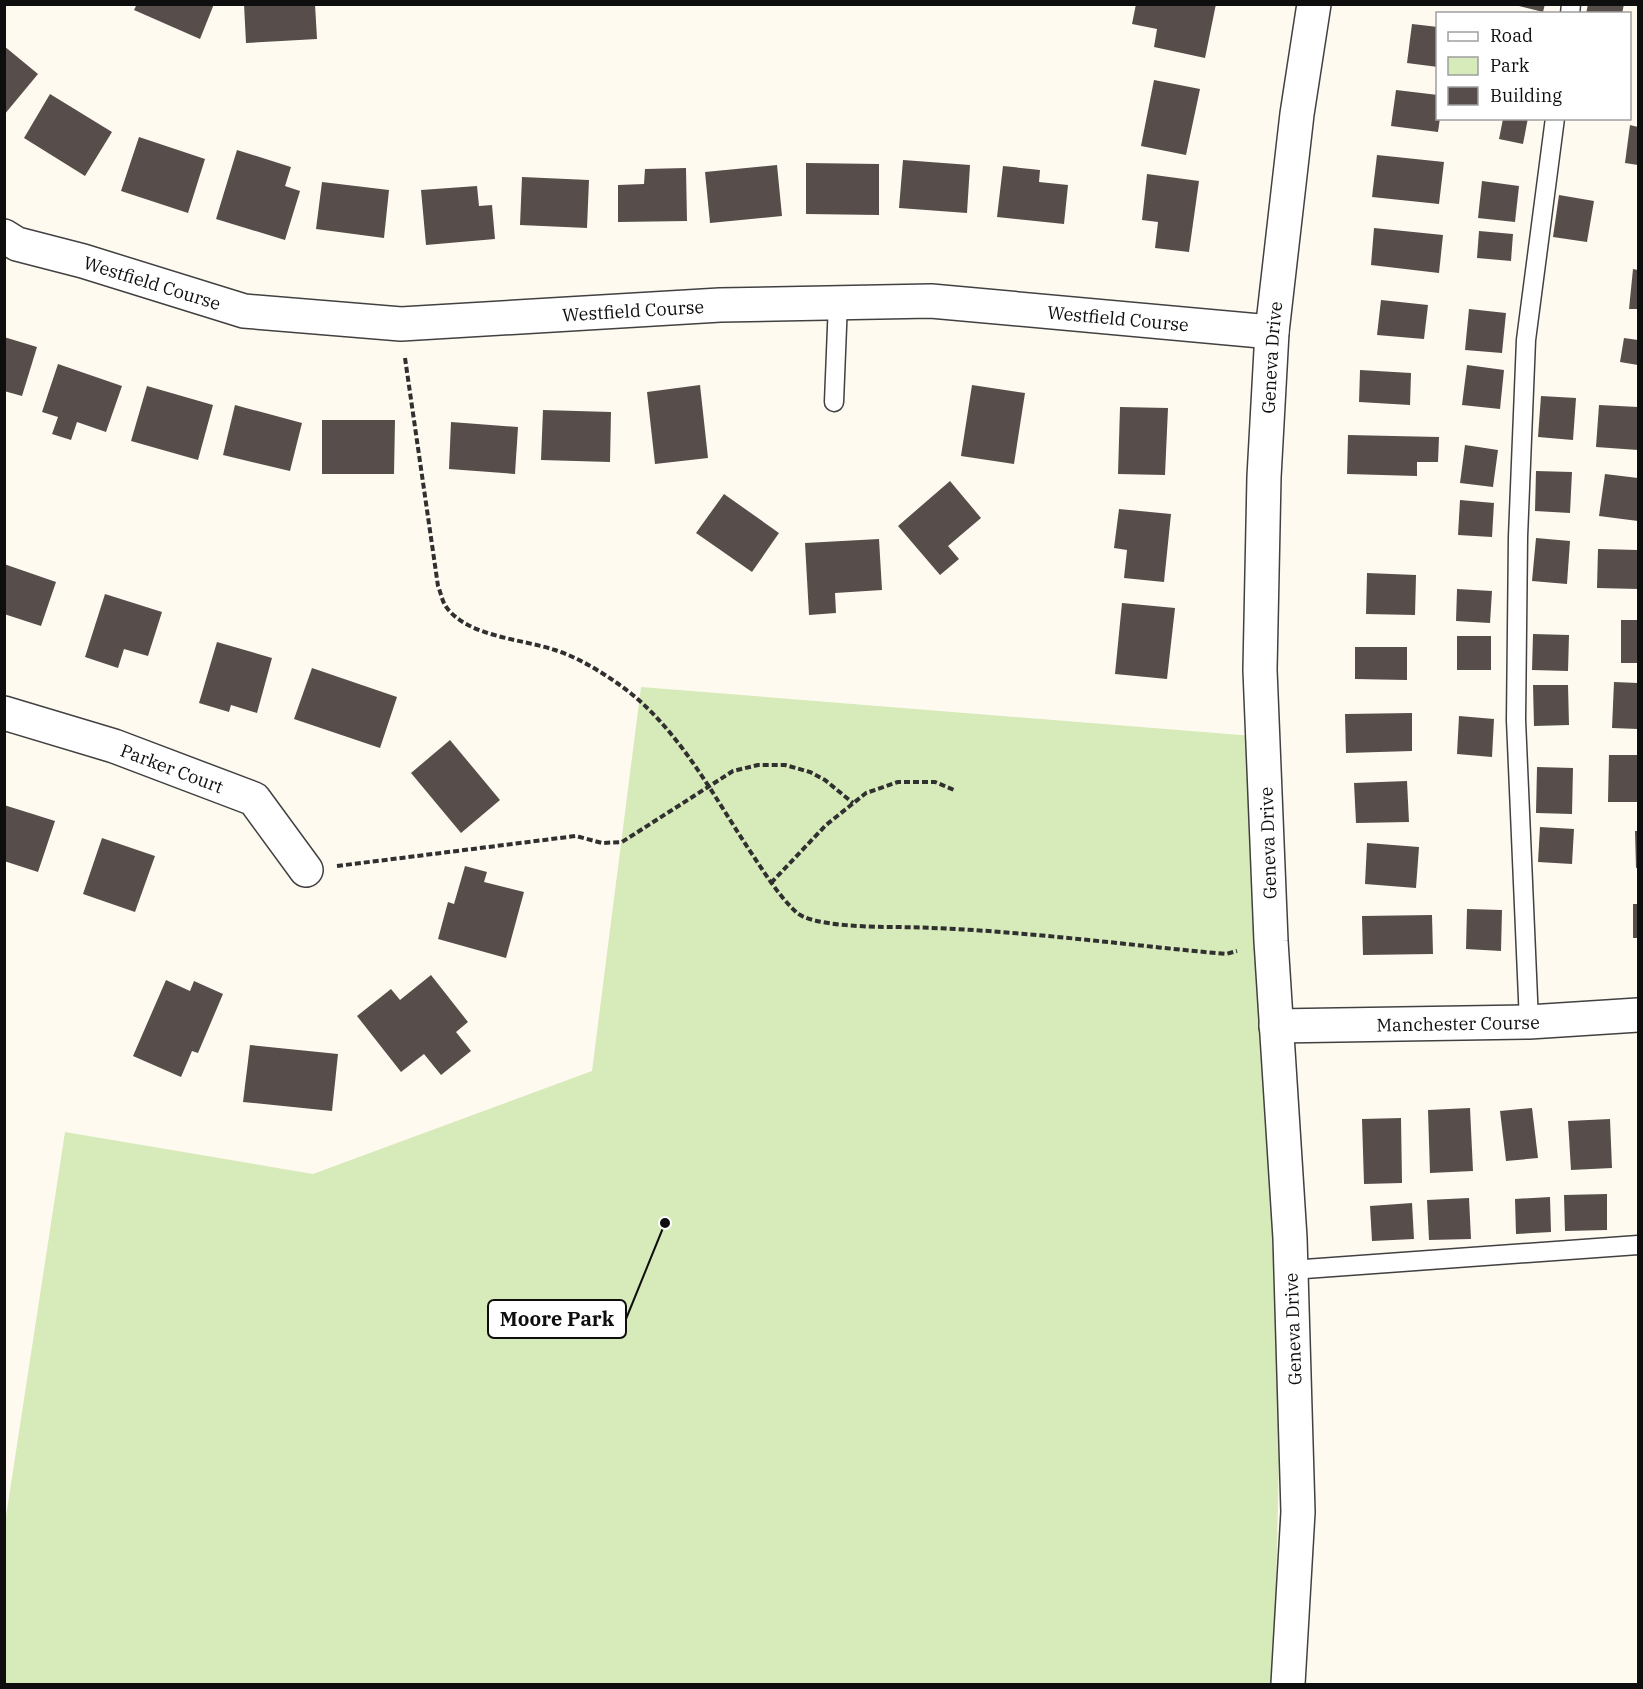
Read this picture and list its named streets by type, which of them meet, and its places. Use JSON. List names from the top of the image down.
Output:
{
  "streets": {
    "street": [
      "Westfield Course",
      "Geneva Drive",
      "Parker Court",
      "Manchester Course"
    ]
  },
  "crossings": [
    ["Westfield Course", "Geneva Drive"],
    ["Geneva Drive", "Manchester Course"]
  ],
  "places": ["Moore Park"],
  "legend": ["Road", "Park", "Building"]
}
